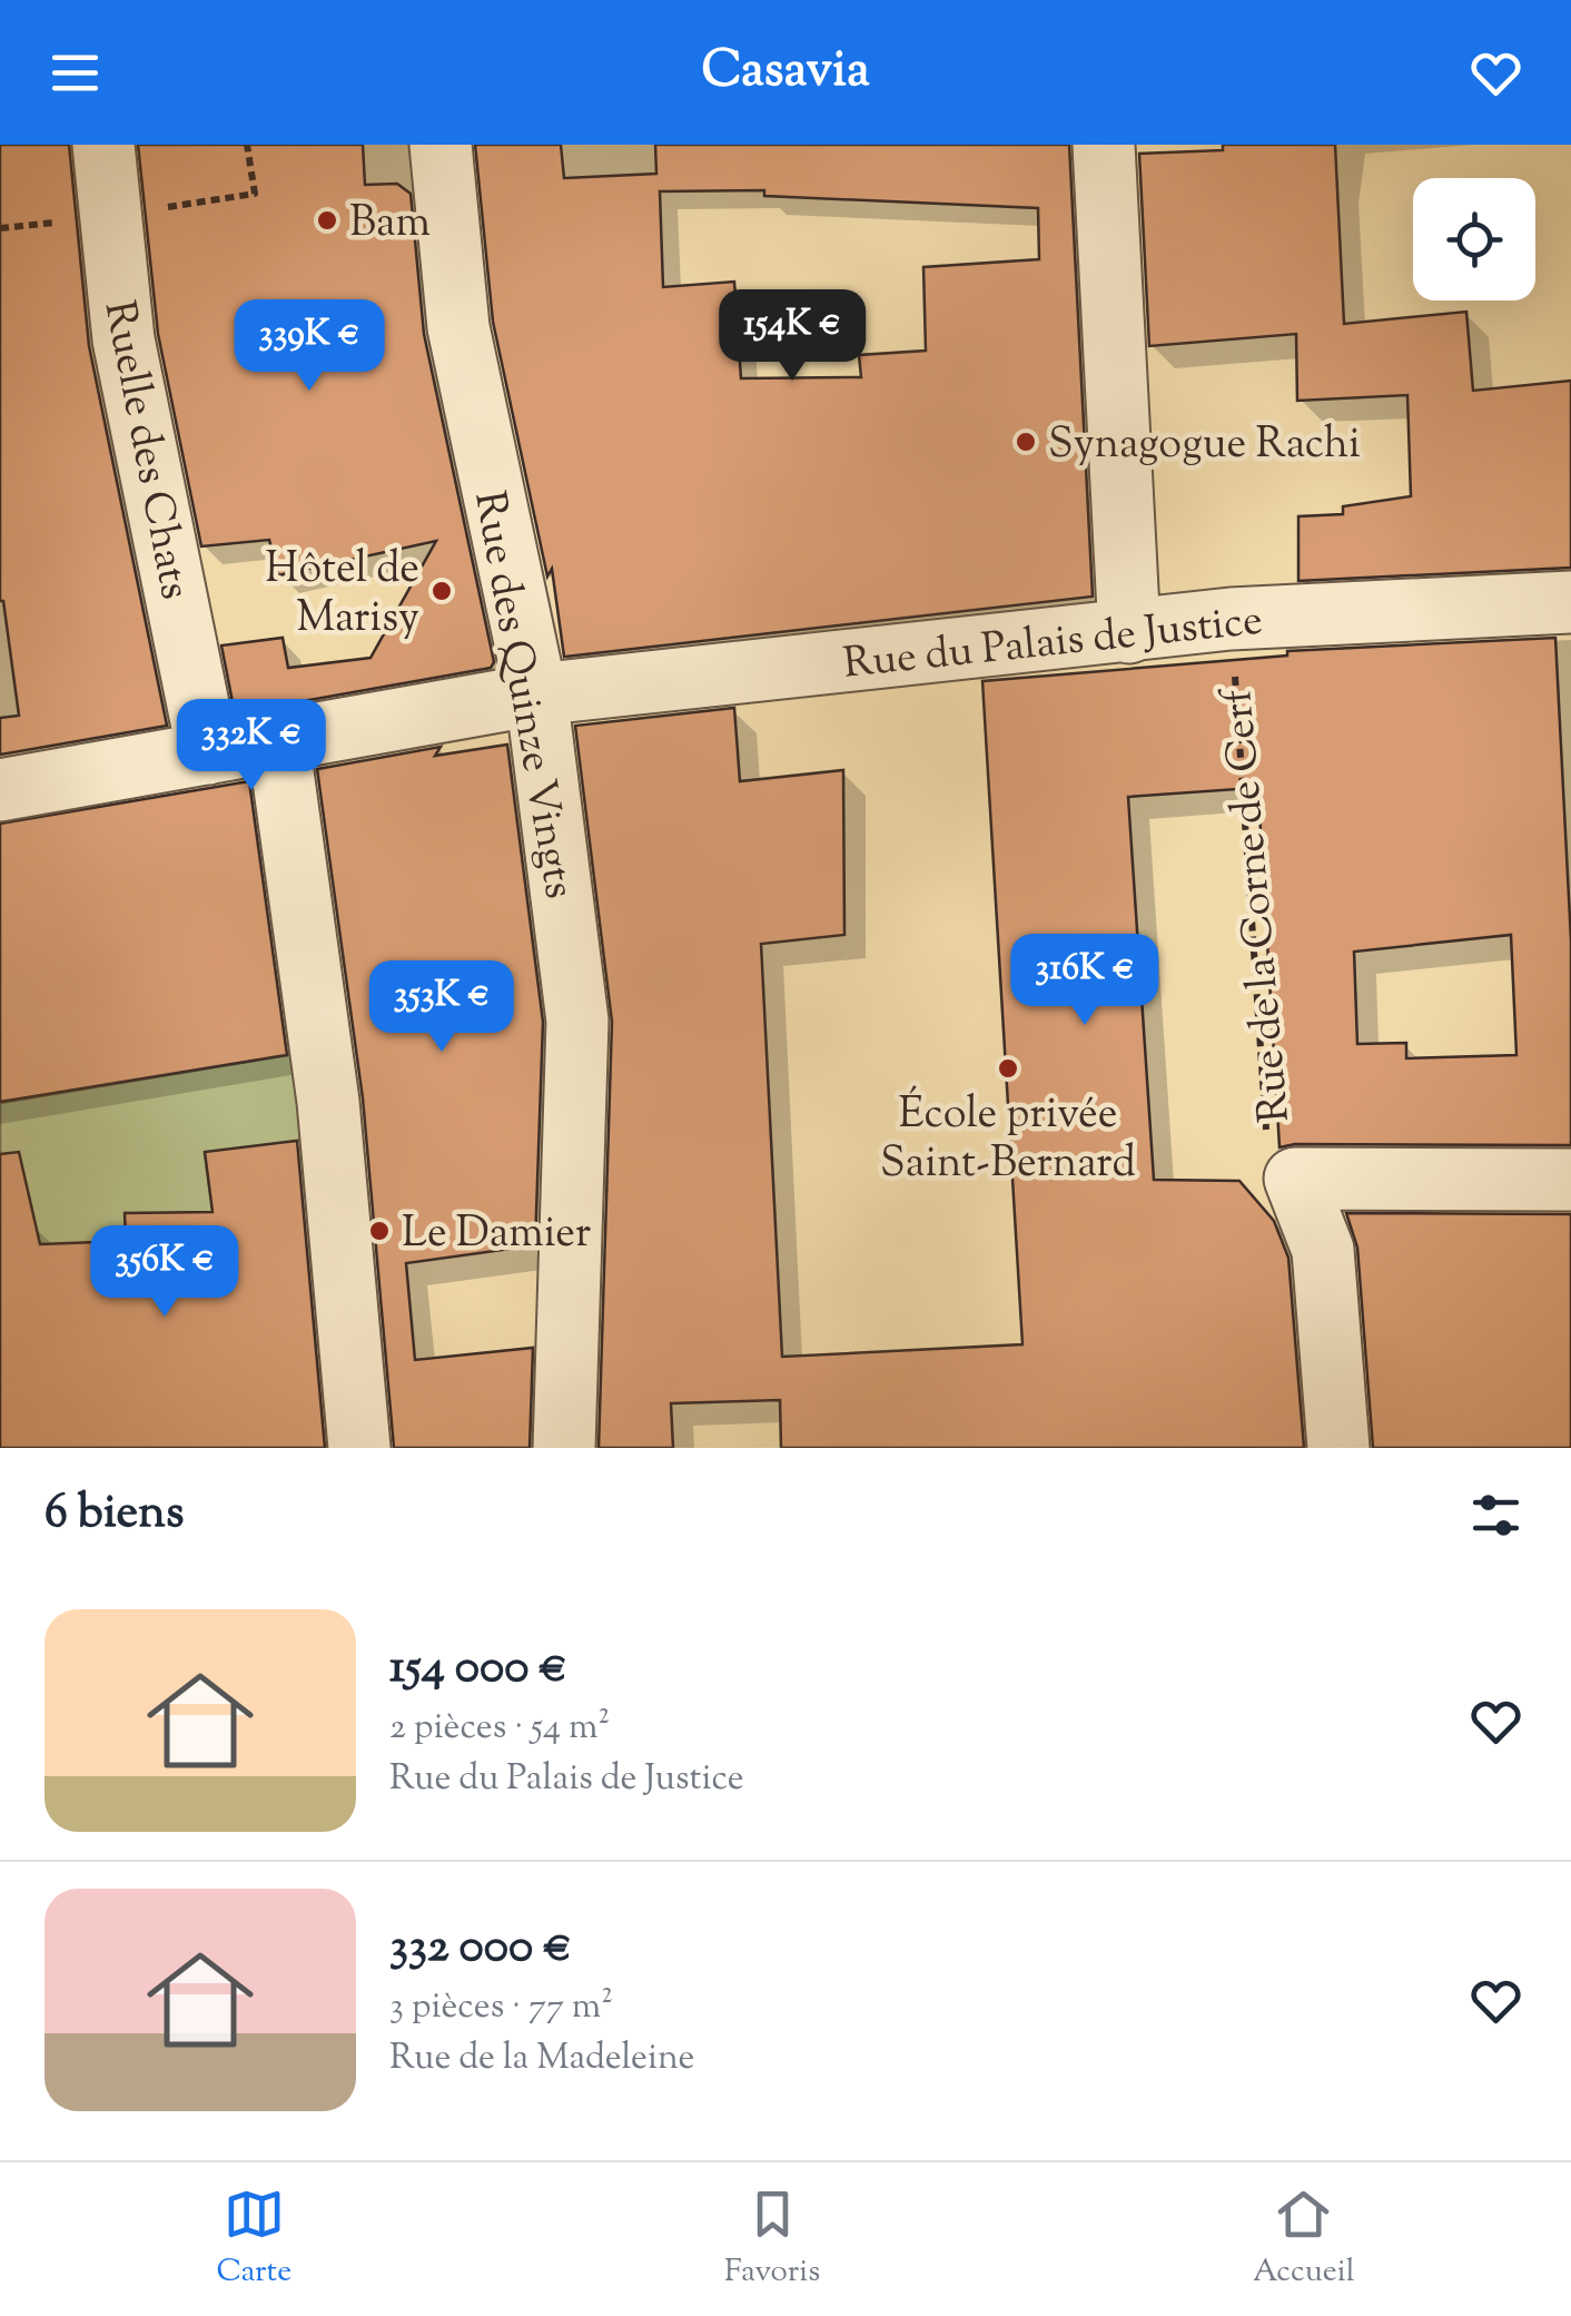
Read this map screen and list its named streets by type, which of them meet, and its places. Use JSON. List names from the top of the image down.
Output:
{
  "streets": {
    "street": [
      "Ruelle des Chats",
      "Rue du Palais de Justice",
      "Rue des Quinze Vingts",
      "Rue de la Corne de Cerf"
    ]
  },
  "crossings": [
    ["Ruelle des Chats", "Rue du Palais de Justice"],
    ["Rue du Palais de Justice", "Rue des Quinze Vingts"],
    ["Rue du Palais de Justice", "Rue de la Corne de Cerf"]
  ],
  "places": [
    "Bam",
    "Synagogue Rachi",
    "Hôtel de Marisy",
    "École privée Saint-Bernard",
    "Le Damier"
  ],
  "page": {
    "header": "Casavia",
    "price": [
      "154K €",
      "339K €",
      "332K €",
      "316K €",
      "353K €",
      "356K €"
    ],
    "heading": "6 biens",
    "list": [
      {
        "name": "154 000 €",
        "note": "2 pièces · 54 m² · Rue du Palais de Justice"
      },
      {
        "name": "332 000 €",
        "note": "3 pièces · 77 m² · Rue de la Madeleine"
      }
    ],
    "tabs": ["Carte", "Favoris", "Accueil"]
  }
}
